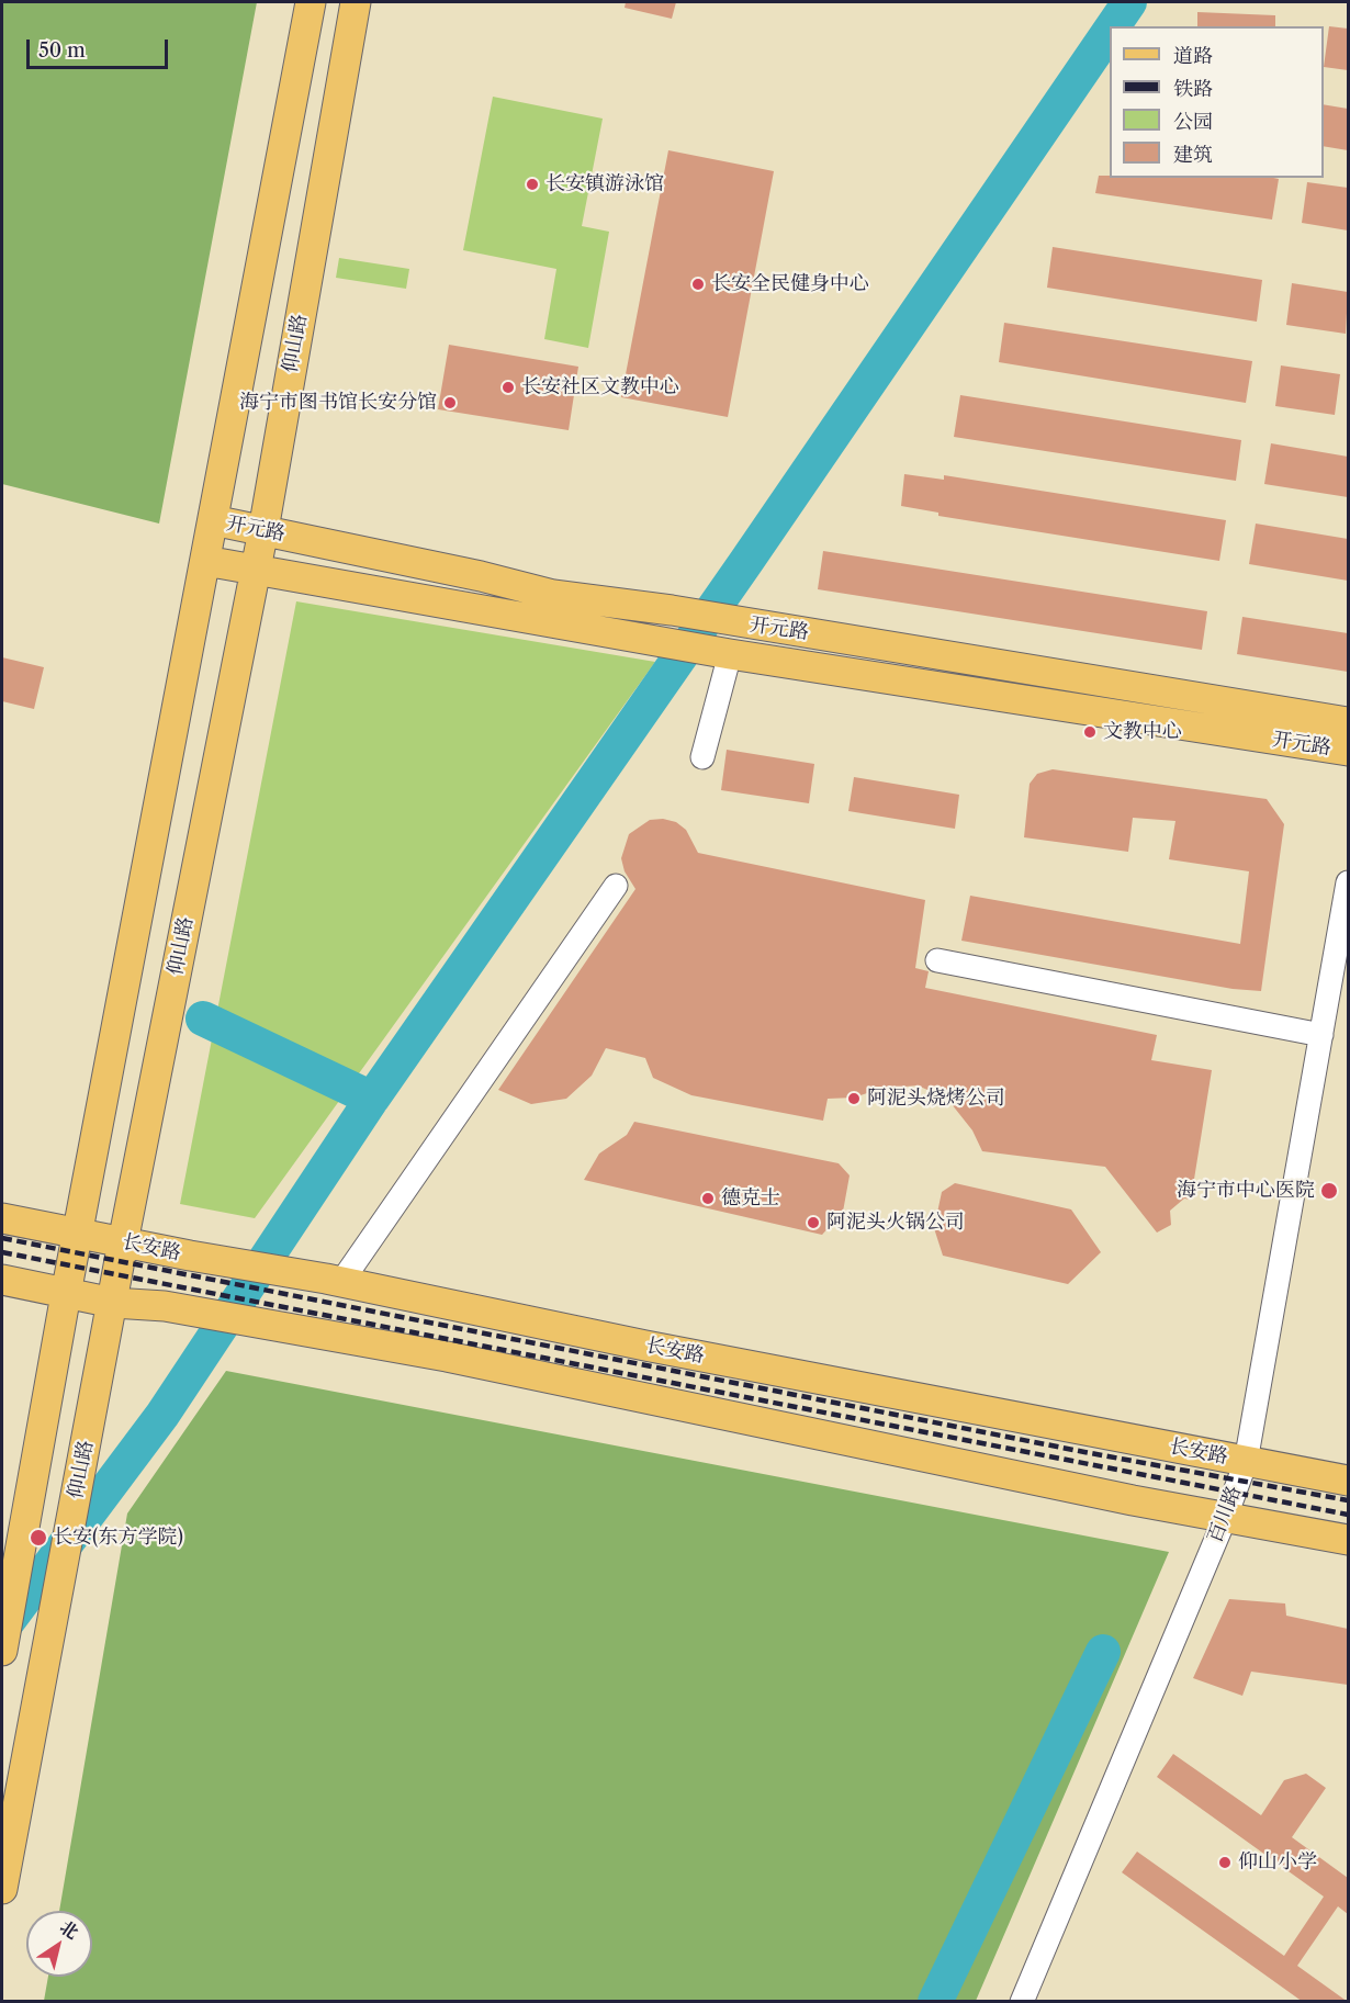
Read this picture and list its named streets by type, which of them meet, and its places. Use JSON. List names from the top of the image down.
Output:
{
  "streets": {
    "main road": ["仰山路", "开元路", "长安路"],
    "street": ["百川路"]
  },
  "crossings": [
    ["仰山路", "开元路"],
    ["仰山路", "长安路"],
    ["长安路", "百川路"]
  ],
  "places": [
    "长安镇游泳馆",
    "长安全民健身中心",
    "长安社区文教中心",
    "海宁市图书馆长安分馆",
    "文教中心",
    "阿泥头烧烤公司",
    "海宁市中心医院",
    "德克士",
    "阿泥头火锅公司",
    "长安(东方学院)",
    "仰山小学"
  ],
  "legend": [
    "道路",
    "铁路",
    "公园",
    "建筑"
  ],
  "scale_bar": "50 m",
  "north": "top right"
}
